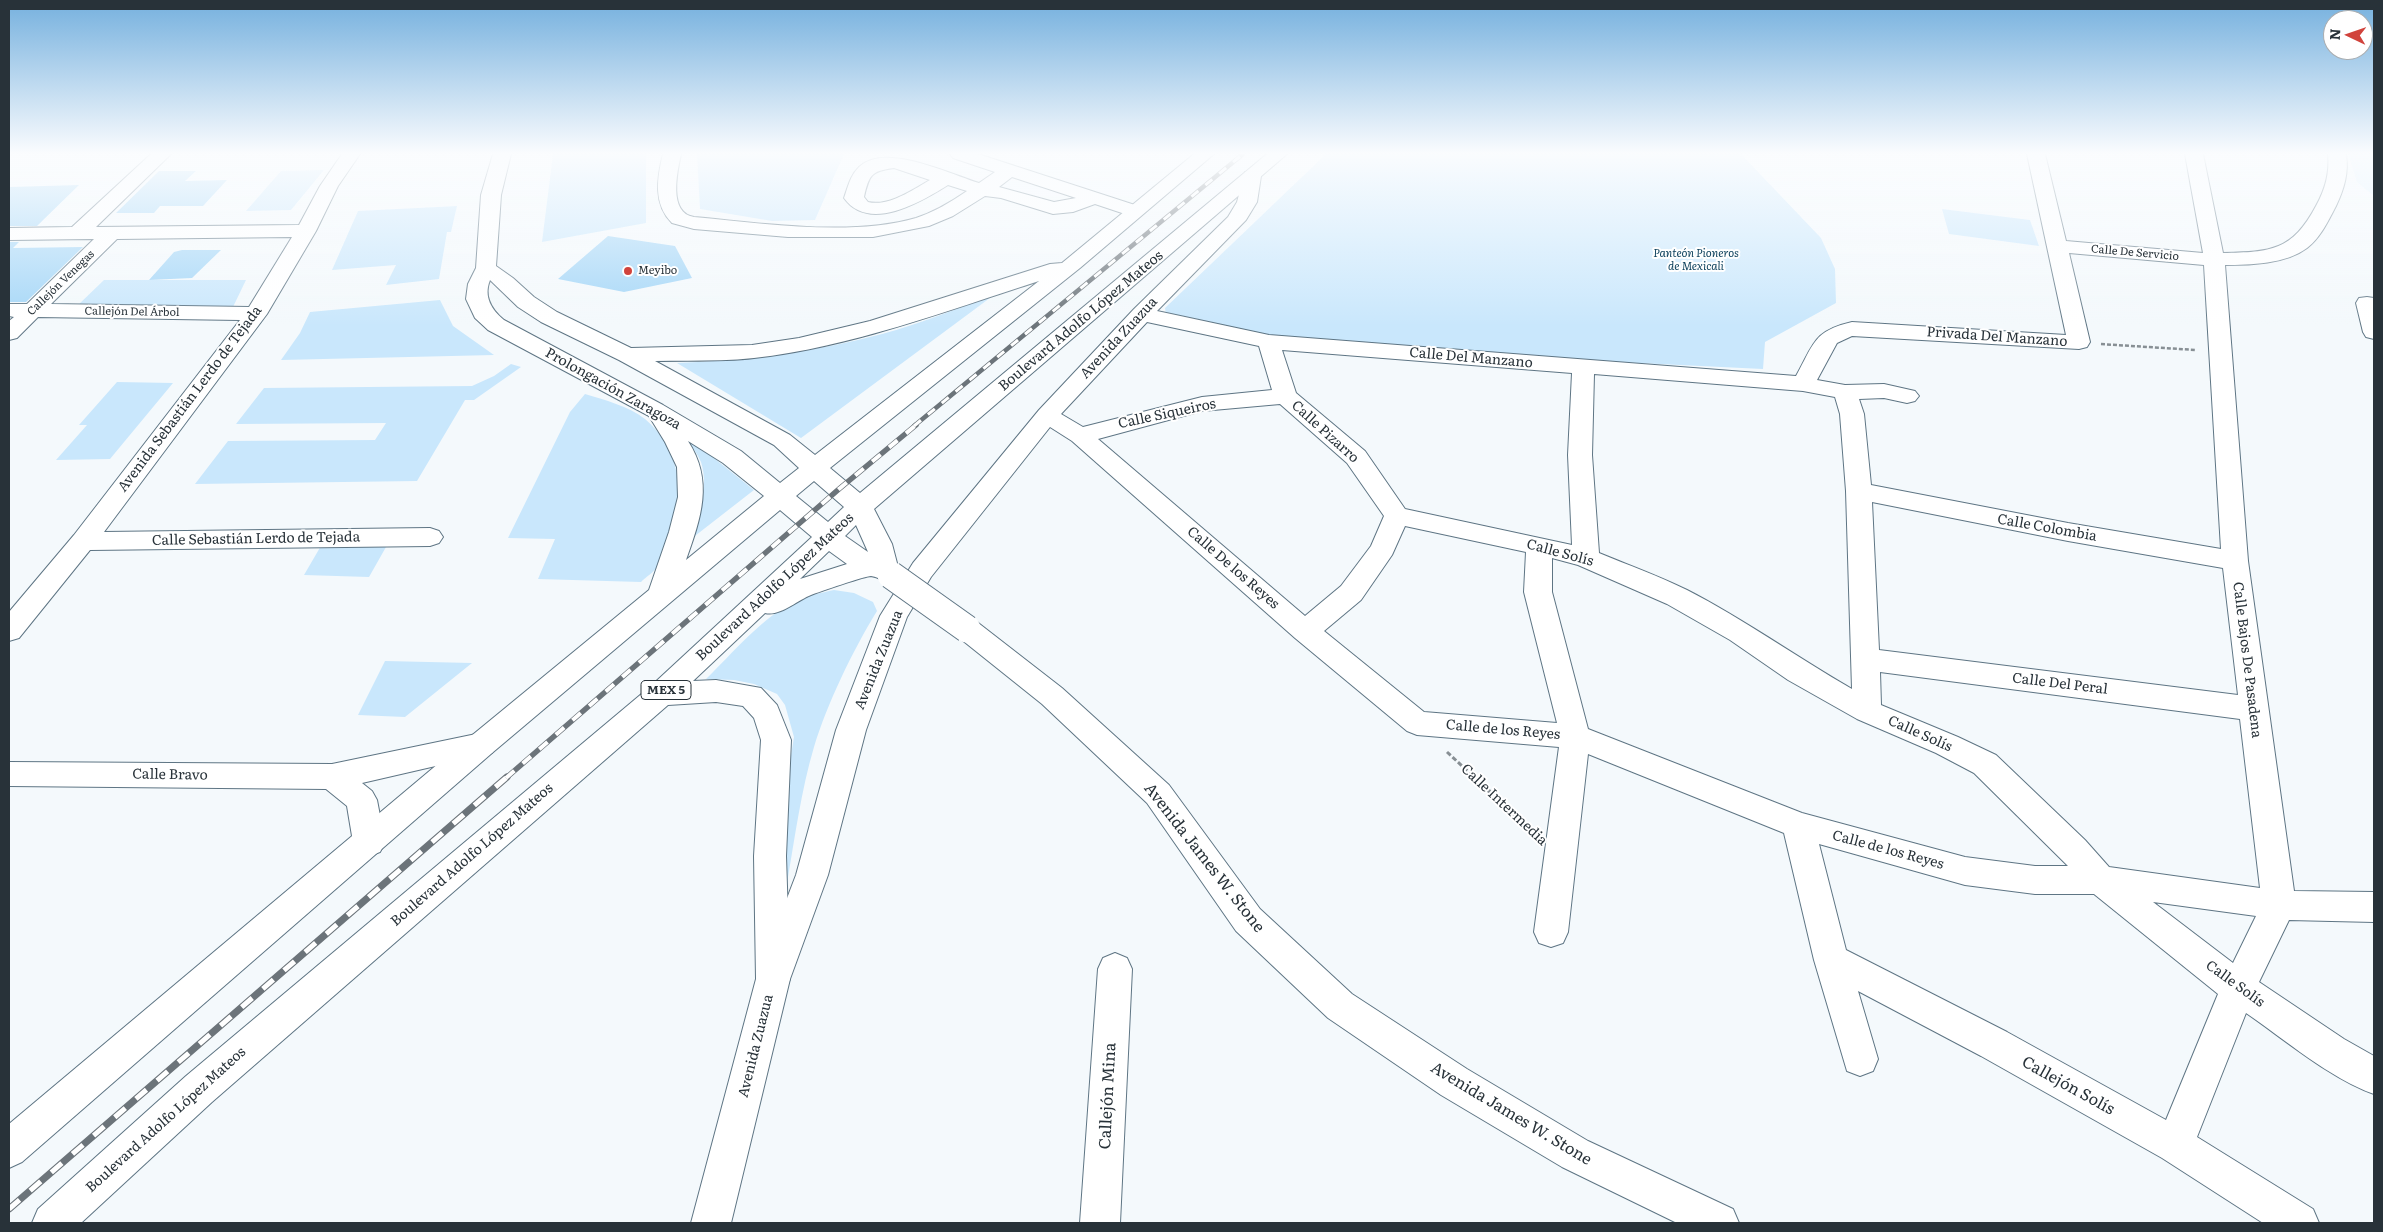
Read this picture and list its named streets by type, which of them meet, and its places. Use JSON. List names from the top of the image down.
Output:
{
  "streets": {
    "street": [
      "Calle De Servicio",
      "Callejón Venegas",
      "Callejón Del Árbol",
      "Boulevard Adolfo López Mateos",
      "Privada Del Manzano",
      "Avenida Zuazua",
      "Calle Del Manzano",
      "Prolongación Zaragoza",
      "Avenida Sebastián Lerdo de Tejada",
      "Calle Siqueiros",
      "Calle Pizarro",
      "Calle Colombia",
      "Calle Sebastián Lerdo de Tejada",
      "Calle Solís",
      "Calle De los Reyes",
      "Calle Bajos De Pasadena",
      "Calle Del Peral",
      "MEX 5",
      "Calle de los Reyes",
      "Calle Bravo",
      "Calle Intermedia",
      "Avenida James W. Stone",
      "Callejón Solís",
      "Callejón Mina"
    ]
  },
  "crossings": [
    ["Calle De Servicio", "Calle Bajos De Pasadena"],
    ["Callejón Venegas", "Callejón Del Árbol"],
    ["Callejón Del Árbol", "Avenida Sebastián Lerdo de Tejada"],
    ["Boulevard Adolfo López Mateos", "Prolongación Zaragoza"],
    ["Boulevard Adolfo López Mateos", "Avenida James W. Stone"],
    ["Privada Del Manzano", "Calle Del Manzano"],
    ["Privada Del Manzano", "Calle Bajos De Pasadena"],
    ["Avenida Zuazua", "Calle Del Manzano"],
    ["Avenida Zuazua", "Calle De los Reyes"],
    ["Calle Del Manzano", "Calle Pizarro"],
    ["Prolongación Zaragoza", "Avenida James W. Stone"],
    ["Avenida Sebastián Lerdo de Tejada", "Calle Sebastián Lerdo de Tejada"],
    ["Calle Siqueiros", "Calle Pizarro"],
    ["Calle Siqueiros", "Calle De los Reyes"],
    ["Calle Pizarro", "Calle Solís"],
    ["Calle Colombia", "Calle Bajos De Pasadena"],
    ["Calle Solís", "Calle de los Reyes"],
    ["Calle Solís", "Calle Intermedia"],
    ["Calle De los Reyes", "Calle de los Reyes"],
    ["Calle De los Reyes", "Calle Intermedia"],
    ["Calle Bajos De Pasadena", "Calle Del Peral"],
    ["Calle Bajos De Pasadena", "Calle de los Reyes"],
    ["Calle de los Reyes", "Calle Intermedia"]
  ],
  "parks": ["Panteón Pioneros de Mexicali"],
  "places": ["Meyibo"],
  "north": "left"
}
